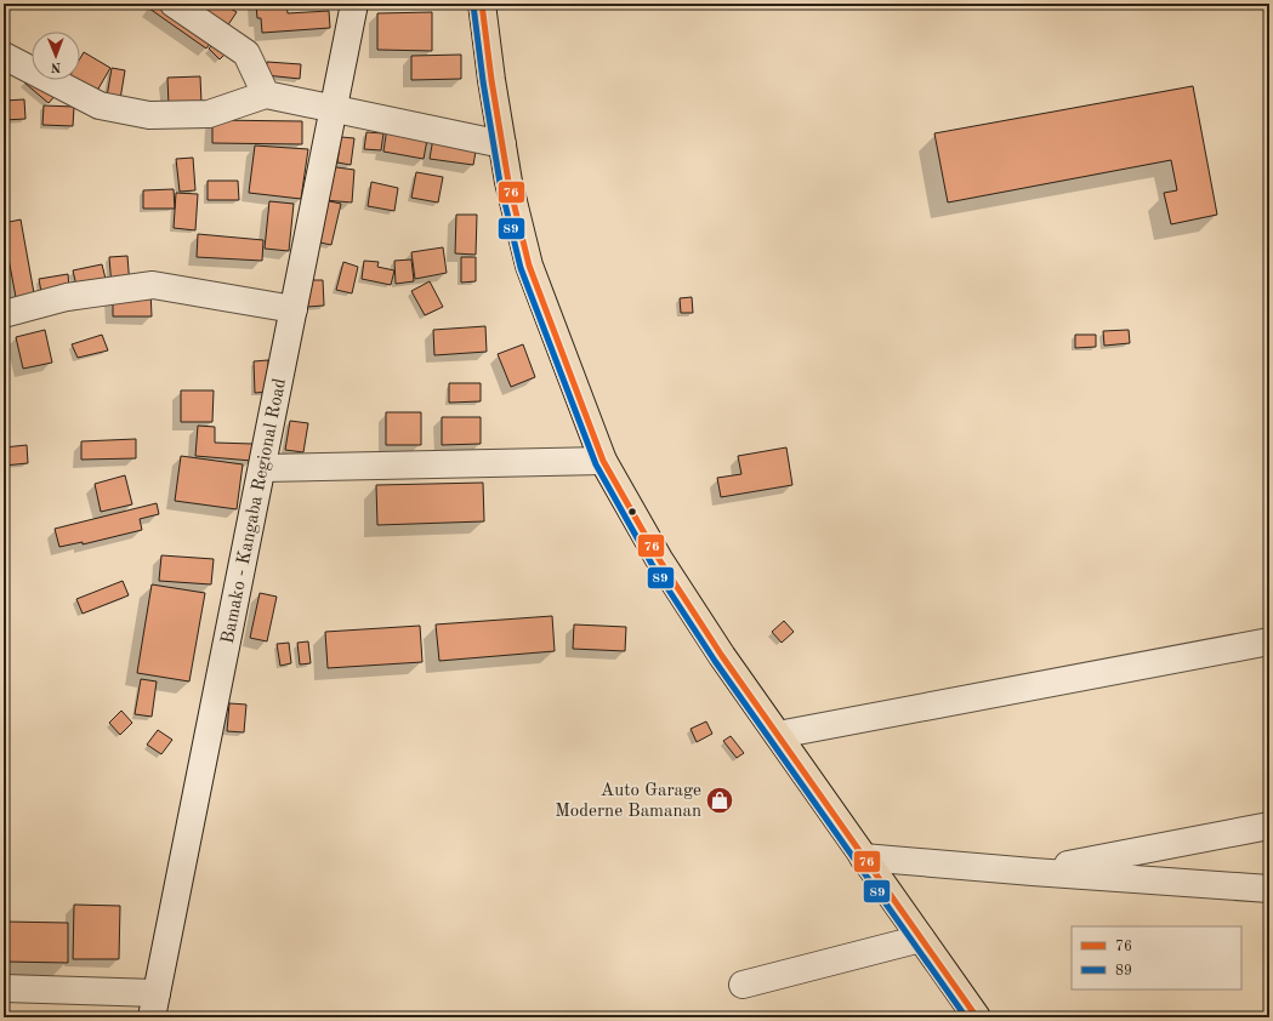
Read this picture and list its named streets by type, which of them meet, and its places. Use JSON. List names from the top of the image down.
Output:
{
  "streets": {
    "street": ["Bamako - Kangaba Regional Road"]
  },
  "places": {
    "shop": ["Auto Garage Moderne Bamanan"]
  },
  "lines": ["transit line 76", "transit line 89"],
  "legend": ["76", "89"],
  "north": "bottom"
}
